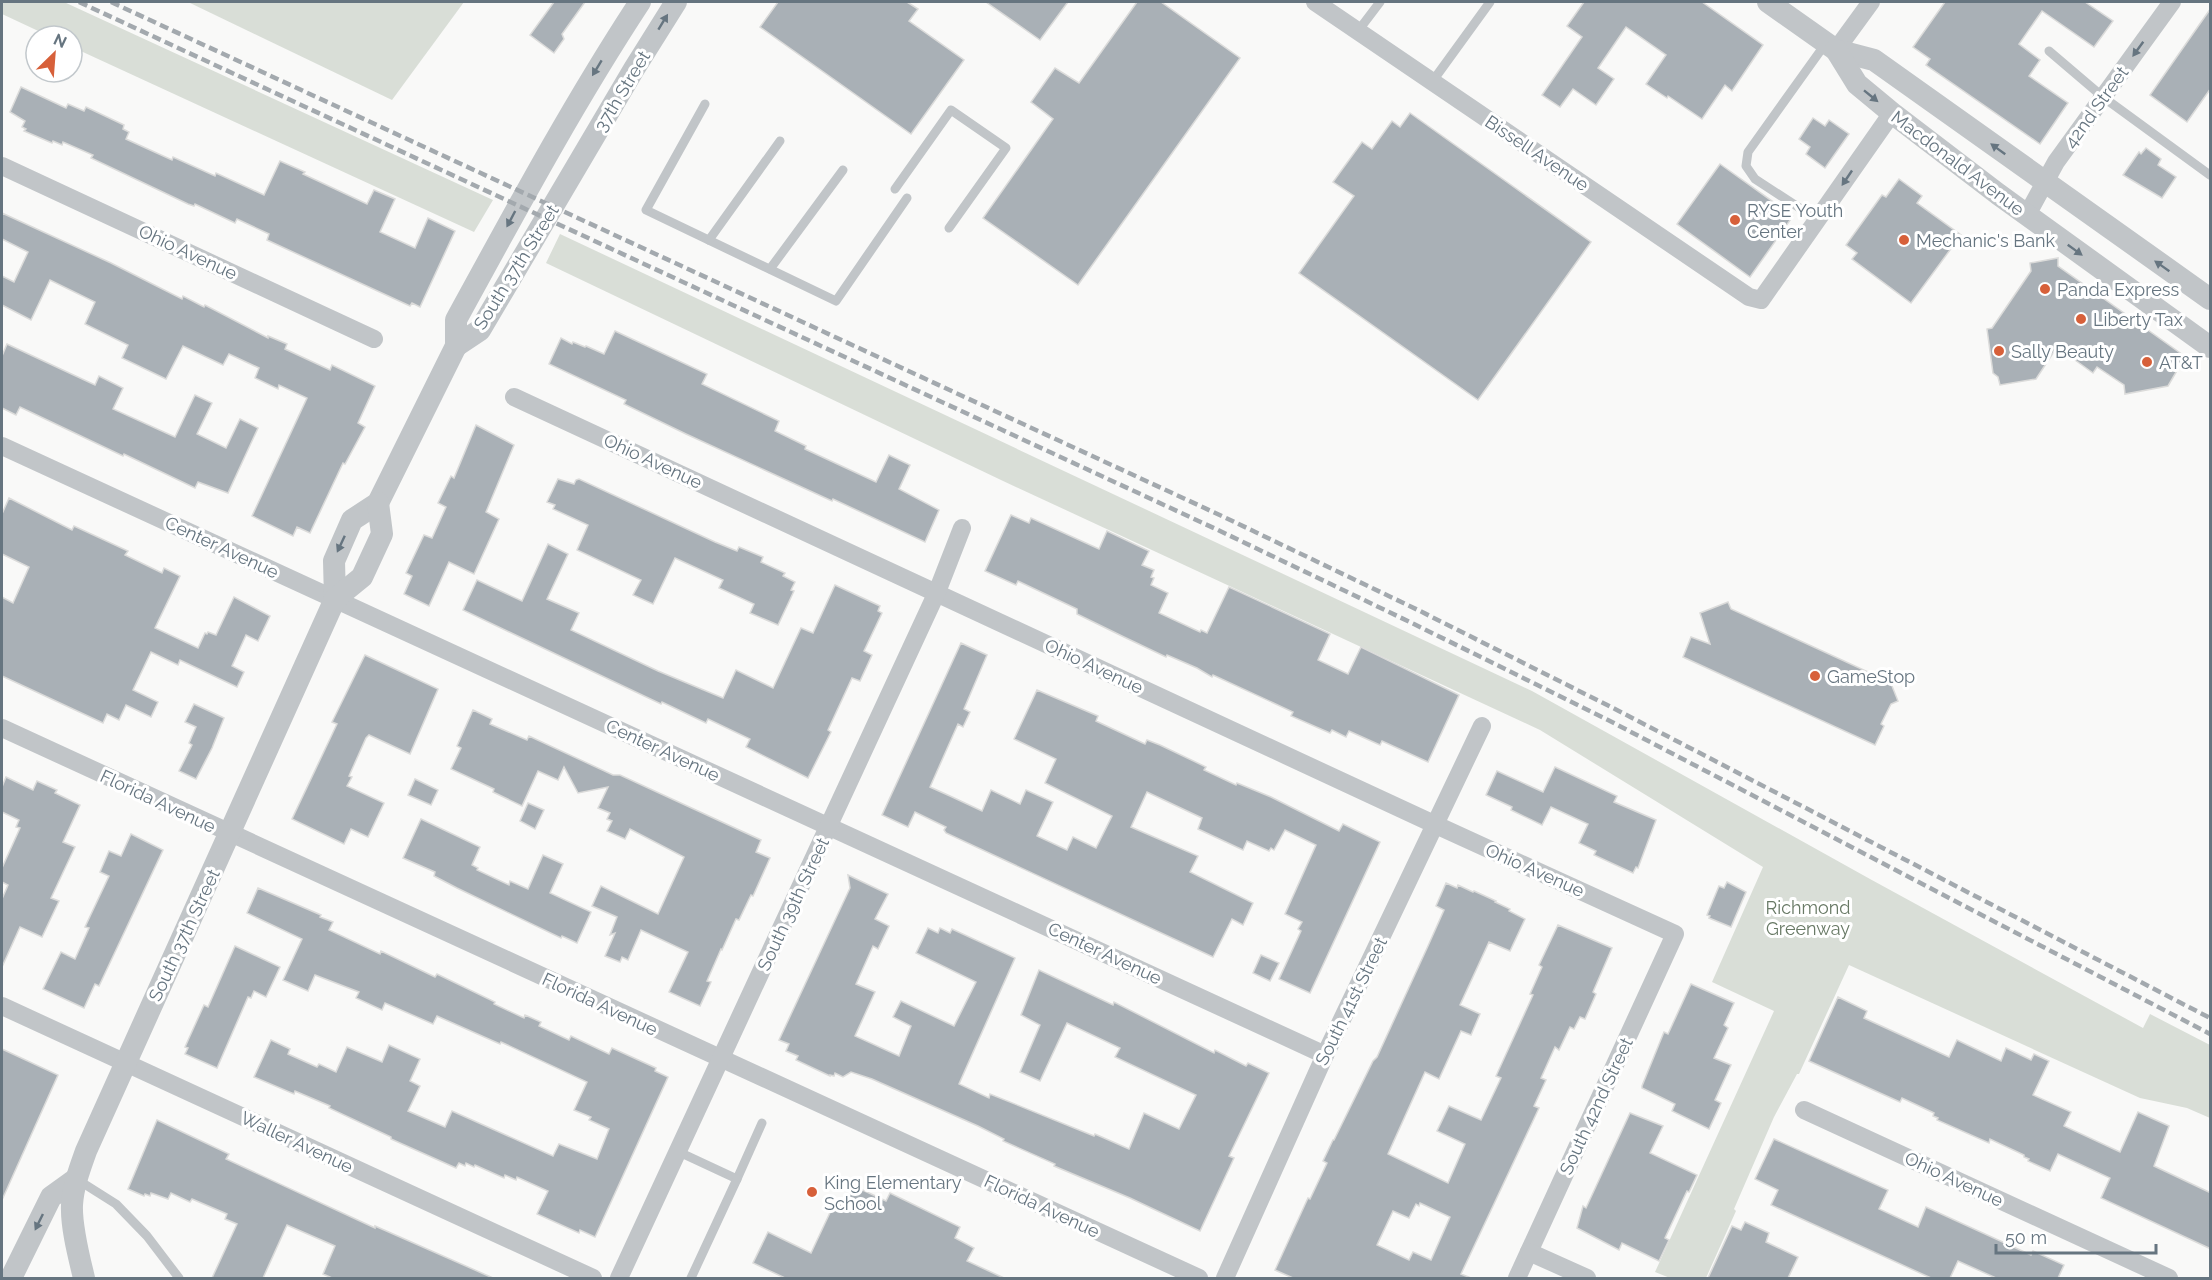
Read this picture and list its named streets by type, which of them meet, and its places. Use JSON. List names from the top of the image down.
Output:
{
  "streets": {
    "street": [
      "37th Street",
      "42nd Street",
      "Bissell Avenue",
      "Macdonald Avenue",
      "Ohio Avenue",
      "South 37th Street",
      "Center Avenue",
      "Florida Avenue",
      "South 39th Street",
      "South 41st Street",
      "South 42nd Street",
      "Waller Avenue"
    ]
  },
  "crossings": [
    ["37th Street", "South 37th Street"],
    ["42nd Street", "Macdonald Avenue"],
    ["Ohio Avenue", "South 39th Street"],
    ["Ohio Avenue", "South 41st Street"],
    ["Ohio Avenue", "South 42nd Street"],
    ["South 37th Street", "Center Avenue"],
    ["South 37th Street", "Florida Avenue"],
    ["South 37th Street", "Waller Avenue"],
    ["Center Avenue", "South 39th Street"],
    ["Center Avenue", "South 41st Street"],
    ["Florida Avenue", "South 39th Street"]
  ],
  "one_way": ["42nd Street"],
  "parks": ["Richmond Greenway"],
  "places": [
    "RYSE Youth Center",
    "Mechanic's Bank",
    "Panda Express",
    "Liberty Tax",
    "Sally Beauty",
    "AT&T",
    "GameStop",
    "King Elementary School"
  ],
  "scale_bar": "50 m",
  "north": "top right"
}
